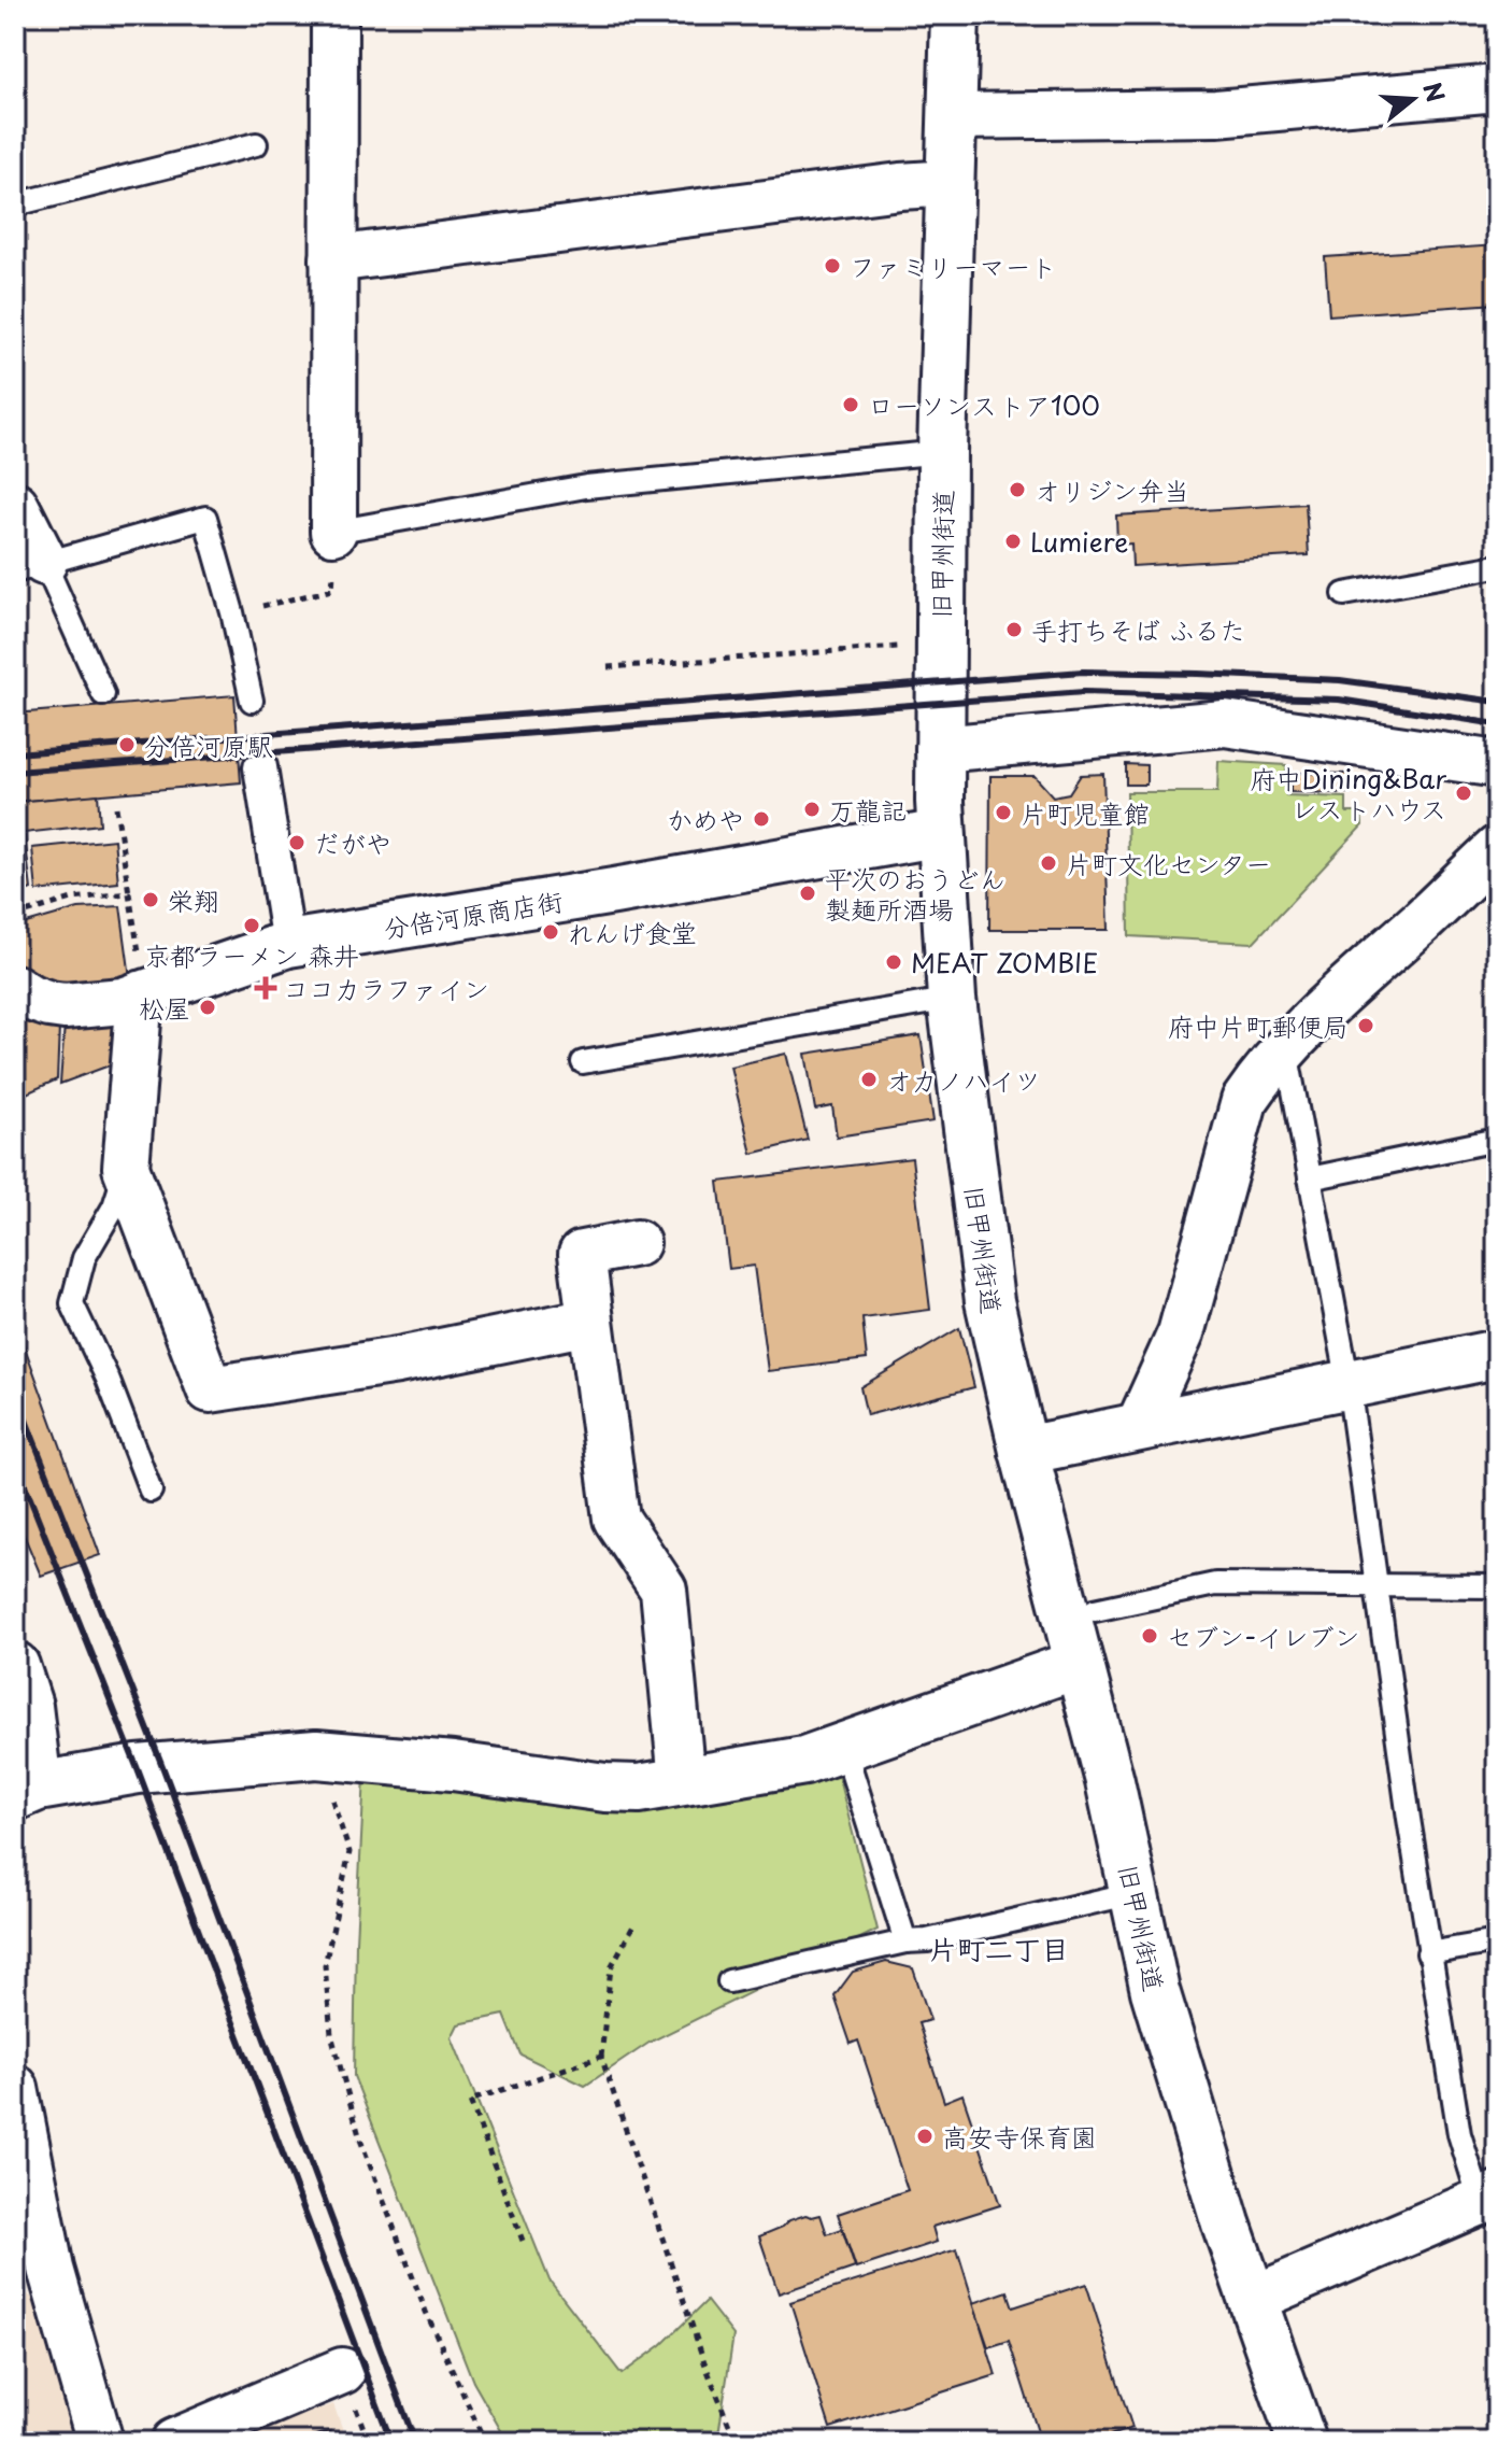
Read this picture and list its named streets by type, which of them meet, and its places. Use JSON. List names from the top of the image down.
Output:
{
  "streets": {
    "main road": ["旧甲州街道"],
    "street": ["分倍河原商店街"]
  },
  "crossings": [
    ["旧甲州街道", "分倍河原商店街"]
  ],
  "districts": ["片町二丁目"],
  "places": {
    "other": [
      "ファミリーマート",
      "ローソンストア100",
      "オリジン弁当",
      "Lumiere",
      "手打ちそば ふるた",
      "分倍河原駅",
      "府中Dining&Bar レストハウス",
      "万龍記",
      "片町児童館",
      "かめや",
      "だがや",
      "片町文化センター",
      "平次のおうどん 製麺所酒場",
      "栄翔",
      "京都ラーメン 森井",
      "れんげ食堂",
      "MEAT ZOMBIE",
      "松屋",
      "府中片町郵便局",
      "オカノハイツ",
      "セブン-イレブン",
      "高安寺保育園"
    ],
    "health": ["ココカラファイン"]
  },
  "north": "right"
}
